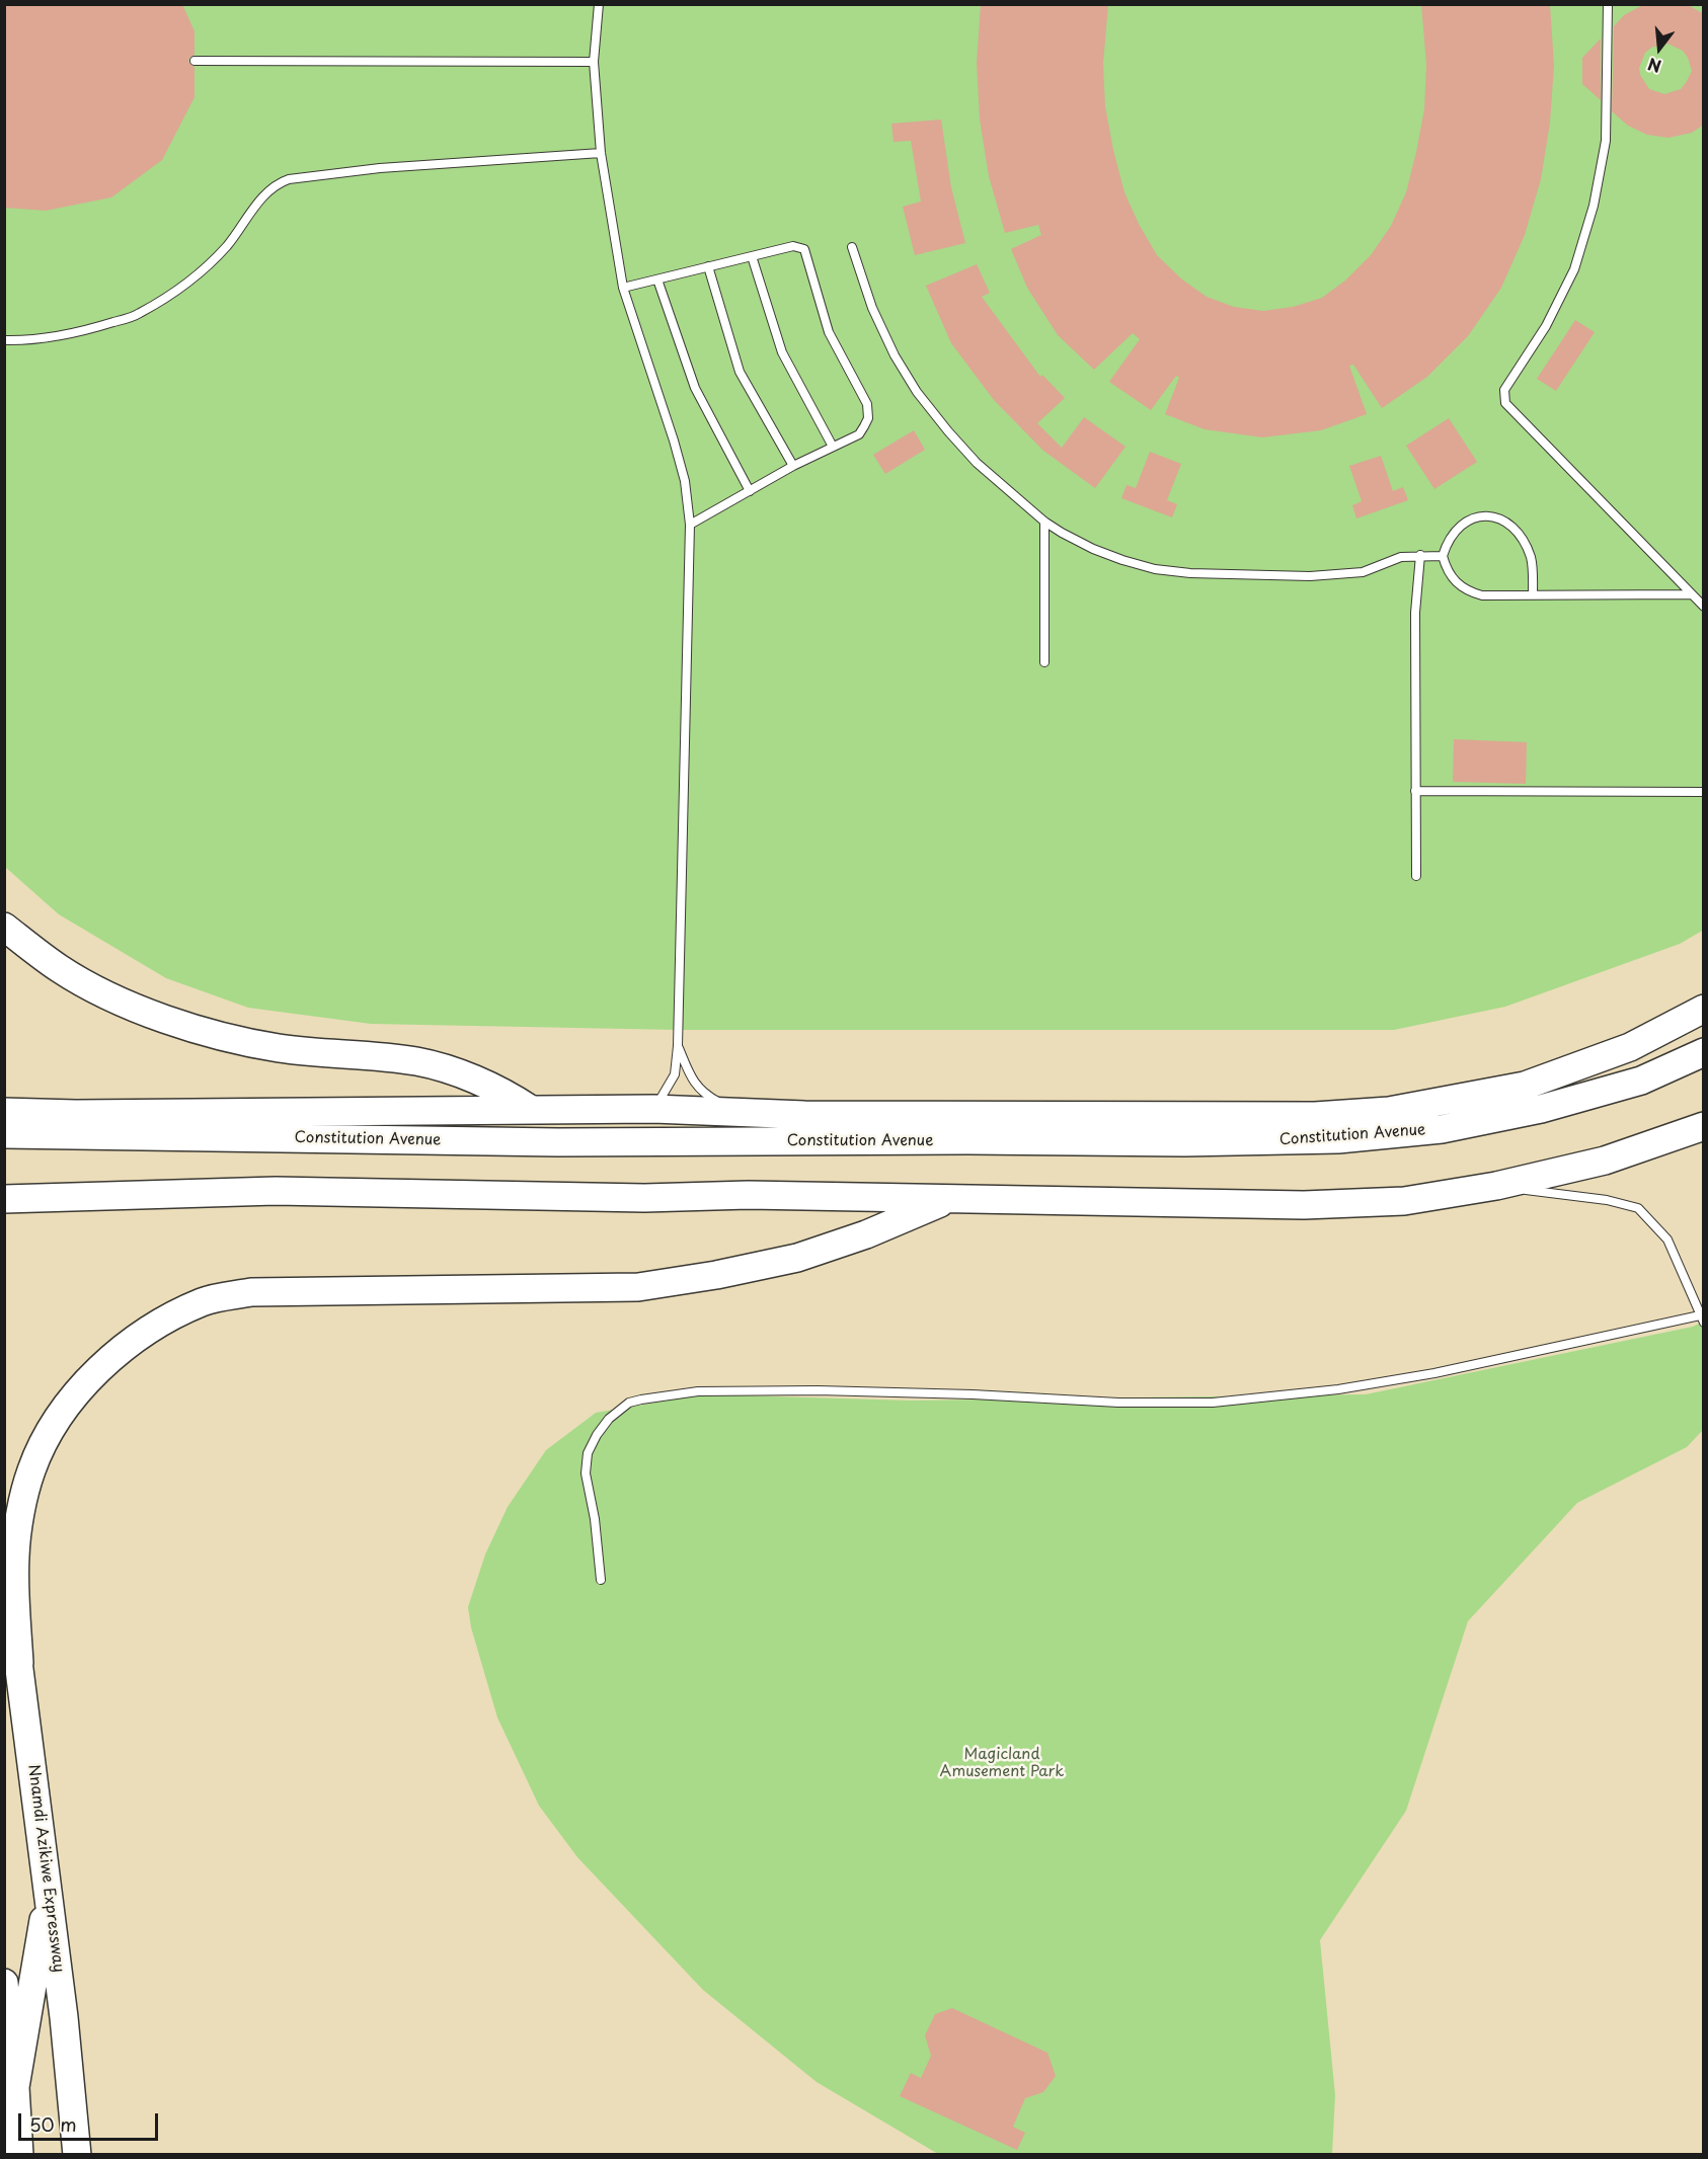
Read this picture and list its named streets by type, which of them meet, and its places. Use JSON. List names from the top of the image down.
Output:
{
  "streets": {
    "highway": ["Constitution Avenue", "Nnamdi Azikiwe Expressway"]
  },
  "parks": ["Magicland Amusement Park"],
  "scale_bar": "50 m",
  "north": "bottom"
}
